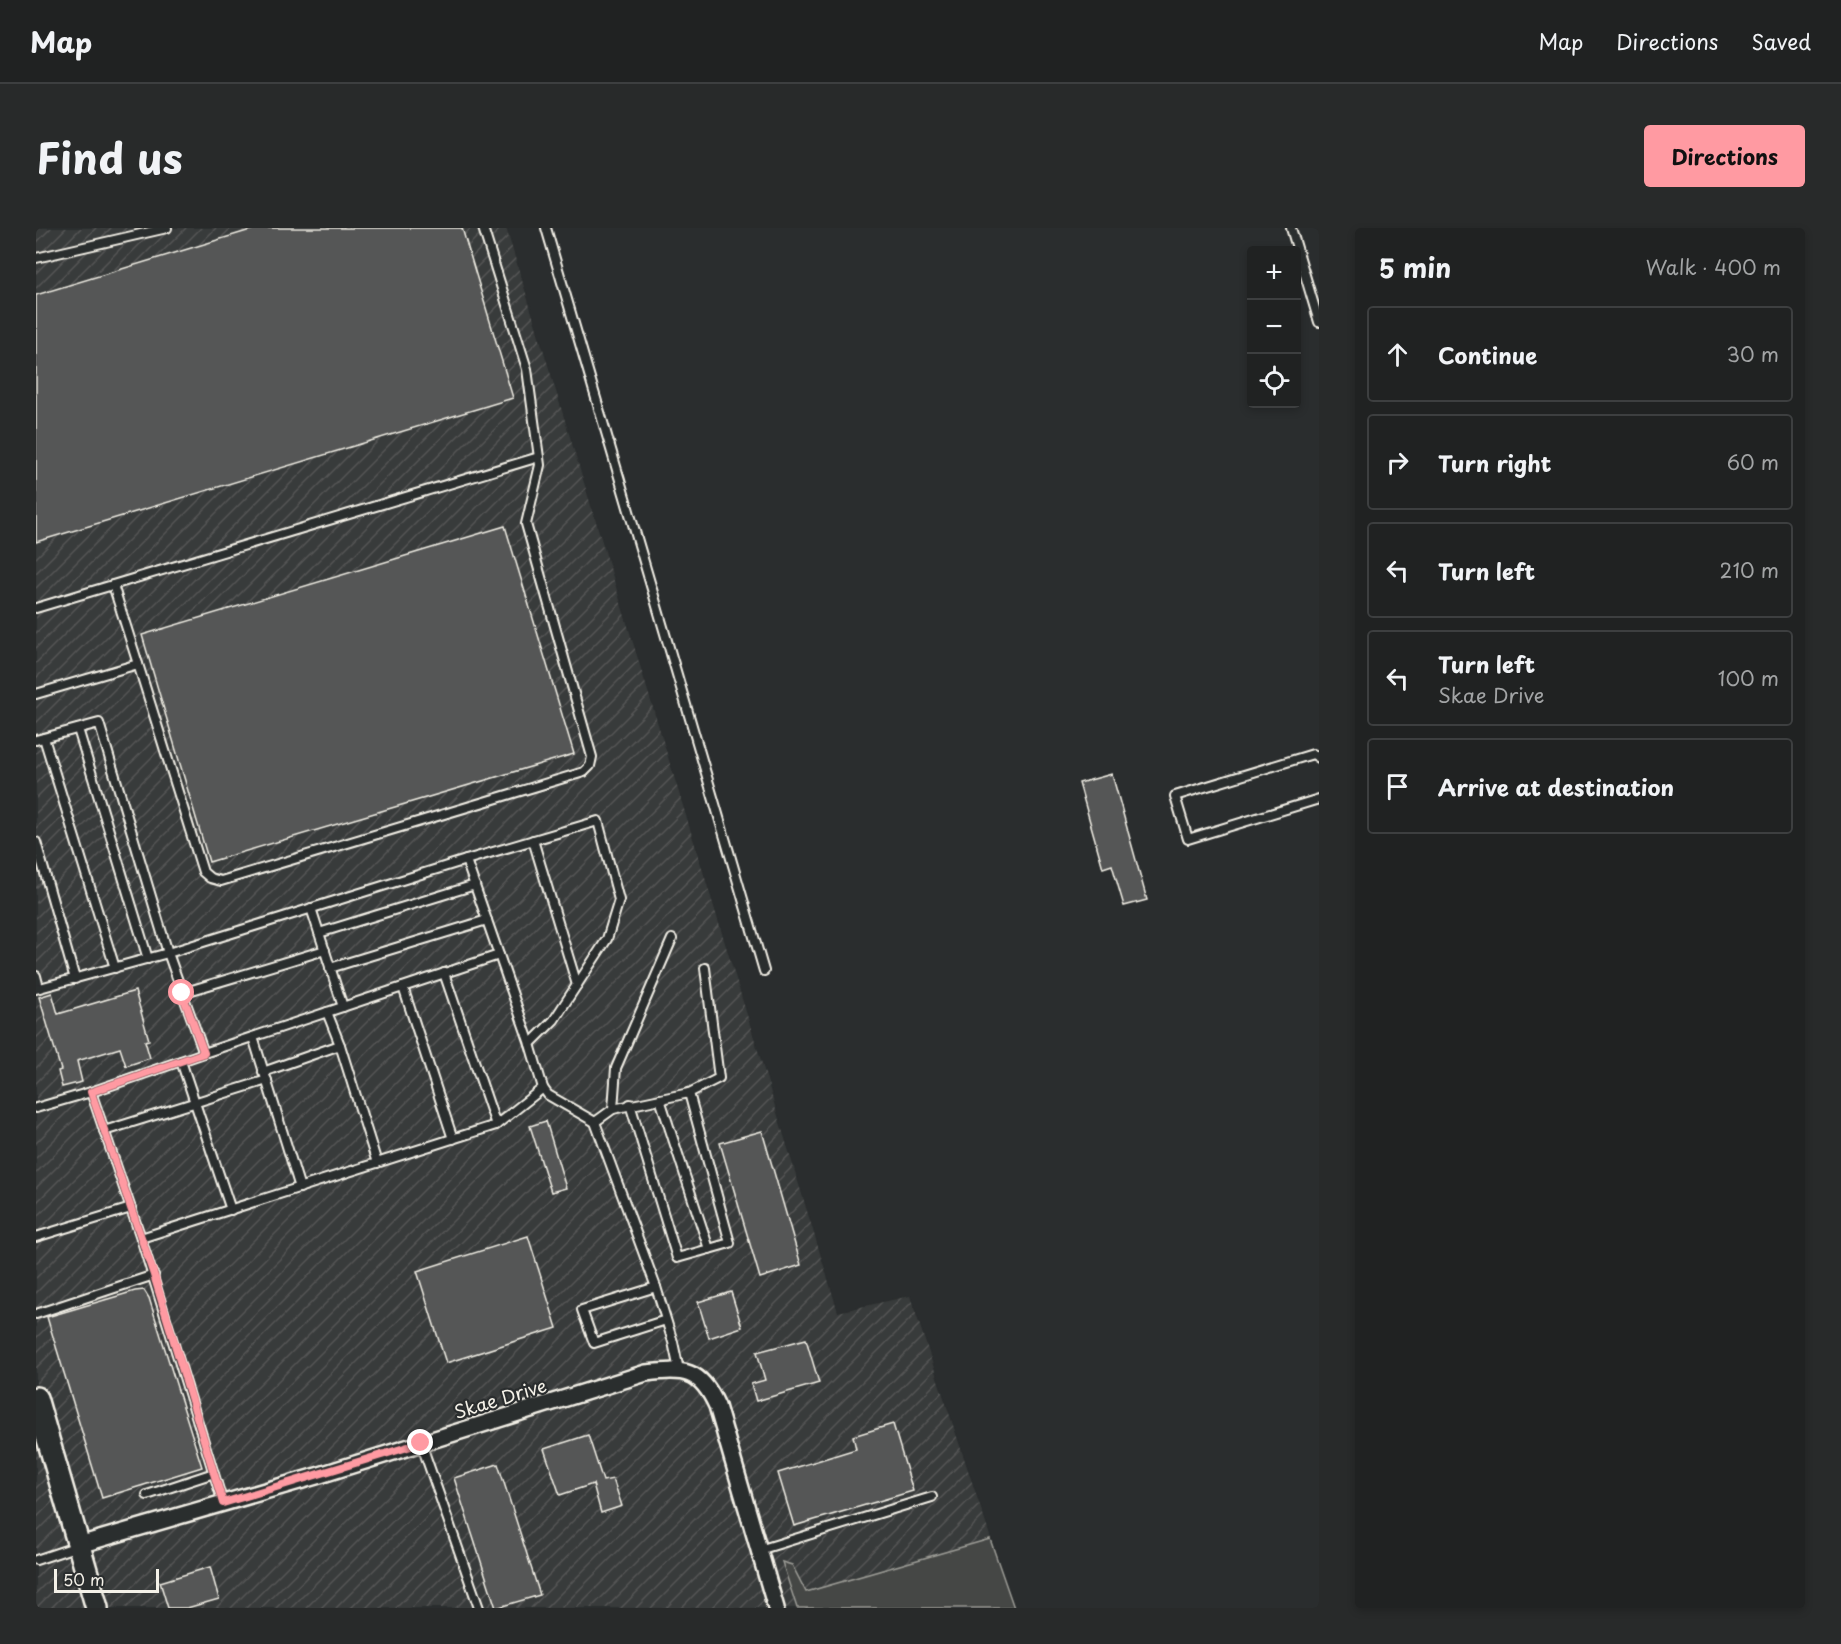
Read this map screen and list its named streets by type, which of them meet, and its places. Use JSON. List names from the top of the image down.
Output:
{
  "streets": {
    "street": ["Skae Drive"]
  },
  "scale_bar": "50 m",
  "page": {
    "header": "Map",
    "nav": ["Map", "Directions", "Saved"],
    "title": "Find us",
    "buttons": "Directions",
    "heading": ["5 min", "Walk · 400 m"],
    "map_buttons": ["+", "−"],
    "list": [
      ["Continue", "30 m"],
      ["Turn right", "60 m"],
      ["Turn left", "210 m"],
      ["Turn left", "Skae Drive", "100 m"],
      "Arrive at destination"
    ],
    "scale": "50 m"
  }
}
